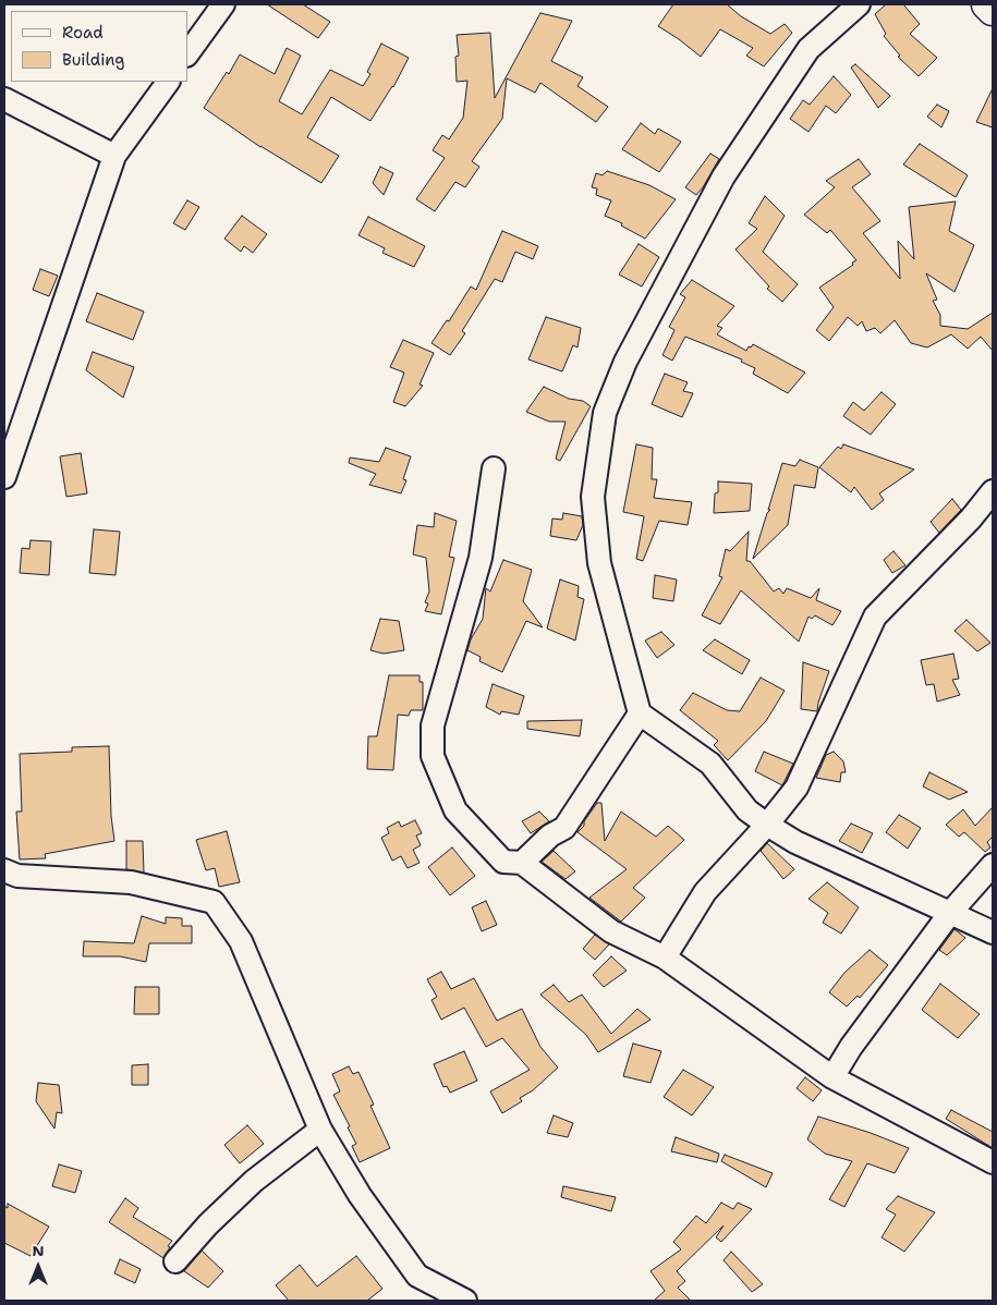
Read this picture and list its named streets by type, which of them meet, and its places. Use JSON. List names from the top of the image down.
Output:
{
  "legend": ["Road", "Building"],
  "north": "top"
}
